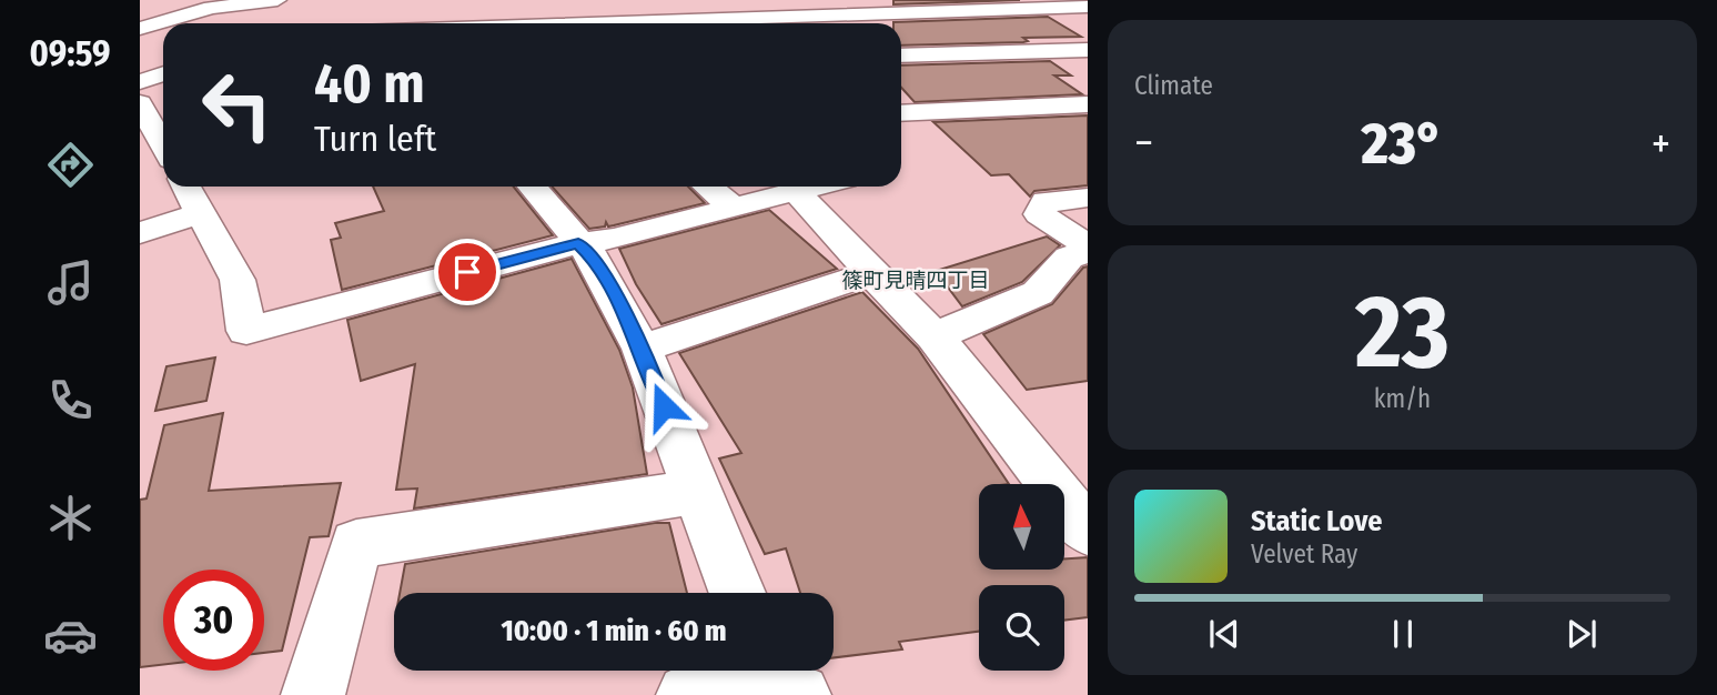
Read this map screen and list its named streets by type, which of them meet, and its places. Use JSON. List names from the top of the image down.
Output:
{
  "districts": ["篠町見晴四丁目"],
  "north": "top",
  "page": {
    "tabs": "09:59",
    "tile": [
      "Climate",
      ["23", "km/h"]
    ],
    "turn": ["40 m", "Turn left"],
    "heat": ["−", "23°", "+"],
    "song": ["Static Love", "Velvet Ray"],
    "limit": "30",
    "trip": "10:00 · 1 min · 60 m"
  }
}
